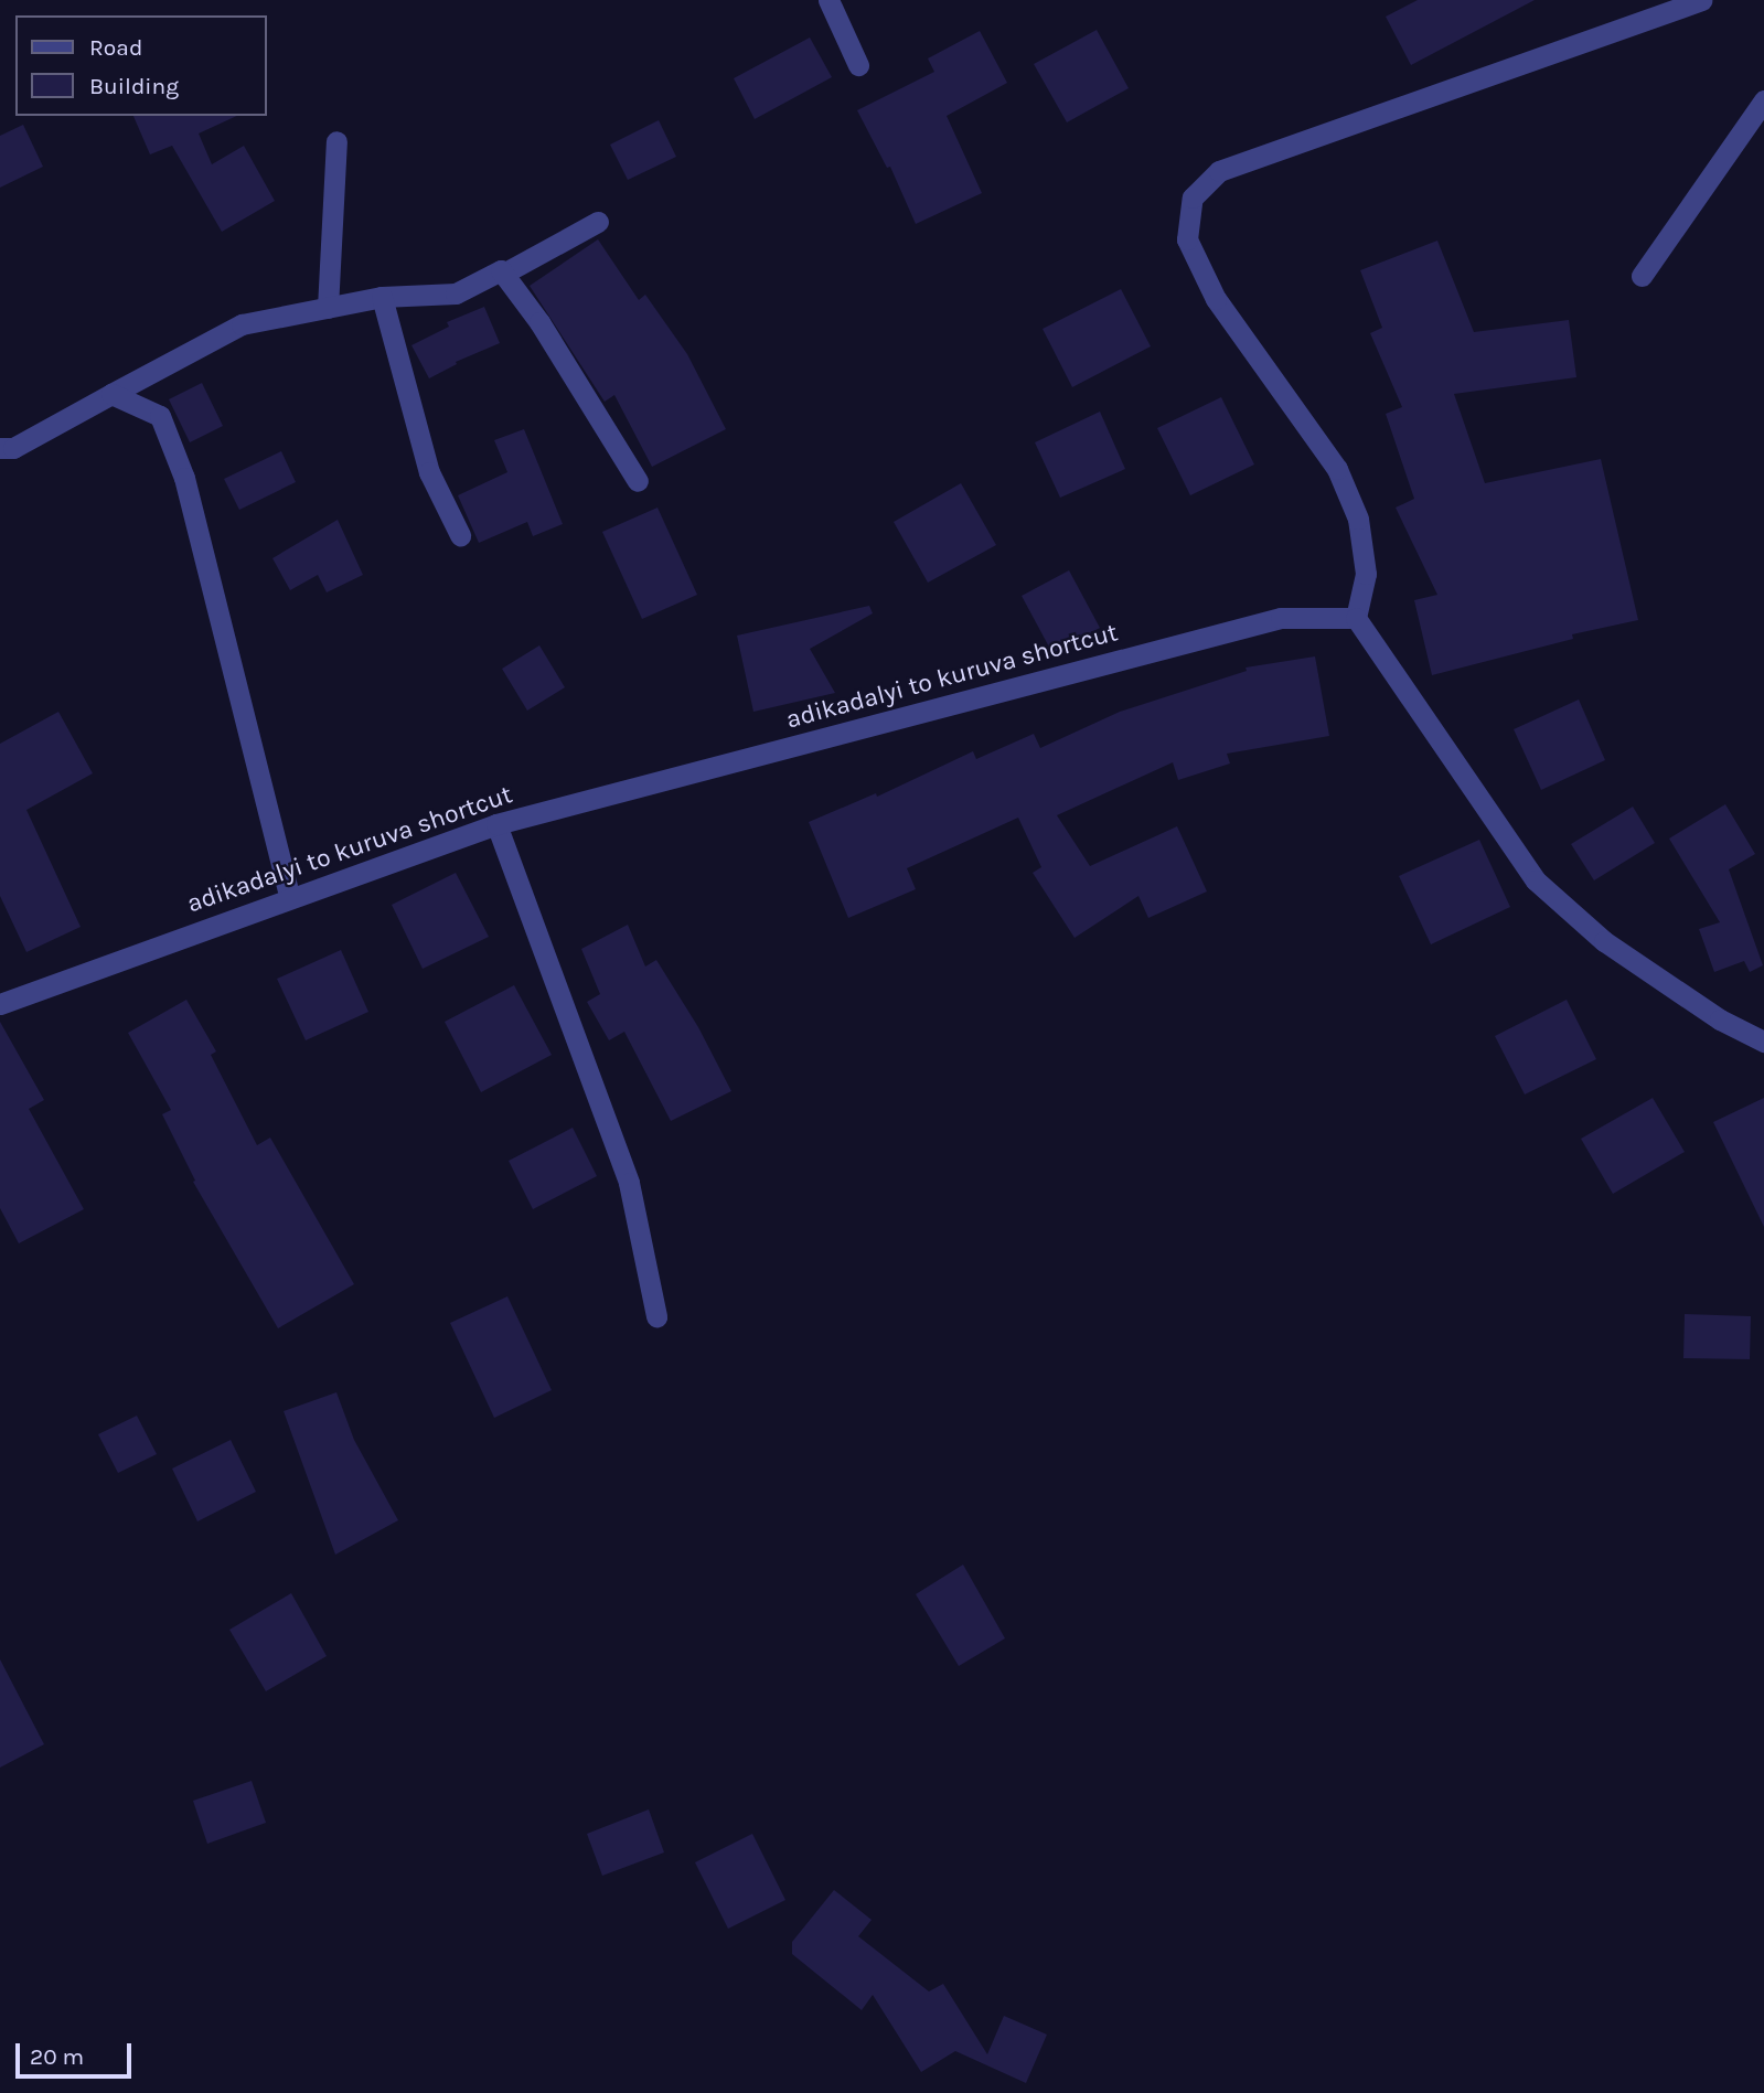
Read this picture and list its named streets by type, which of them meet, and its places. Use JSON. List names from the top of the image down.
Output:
{
  "streets": {
    "street": ["adikadalyi to kuruva shortcut"]
  },
  "legend": ["Road", "Building"],
  "scale_bar": "20 m"
}
